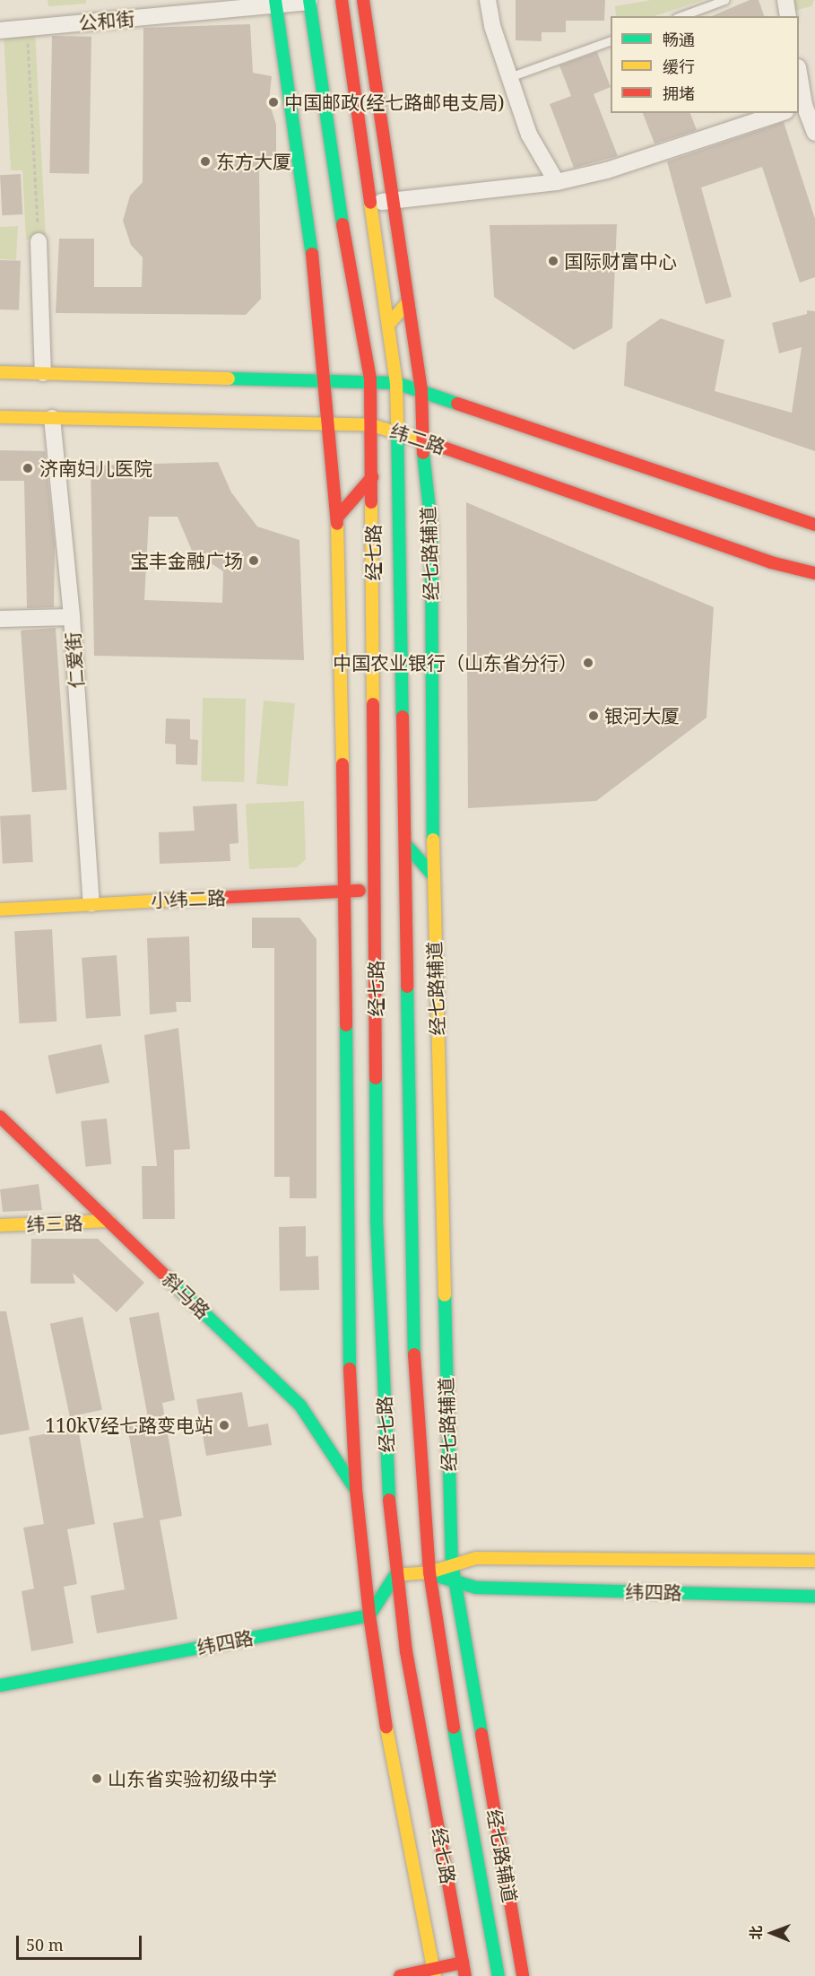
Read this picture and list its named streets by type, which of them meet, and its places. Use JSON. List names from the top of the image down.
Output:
{
  "streets": {
    "main road": [
      "纬二路",
      "经七路",
      "经七路辅道",
      "小纬二路",
      "纬三路",
      "斜马路",
      "纬四路"
    ],
    "street": ["公和街", "仁爱街"]
  },
  "crossings": [
    ["公和街", "经七路"],
    ["纬二路", "经七路"],
    ["纬二路", "经七路辅道"],
    ["纬二路", "仁爱街"],
    ["经七路", "小纬二路"],
    ["经七路", "纬四路"],
    ["经七路辅道", "纬四路"],
    ["仁爱街", "小纬二路"],
    ["纬三路", "斜马路"]
  ],
  "places": [
    "中国邮政(经七路邮电支局)",
    "东方大厦",
    "国际财富中心",
    "济南妇儿医院",
    "宝丰金融广场",
    "中国农业银行（山东省分行）",
    "银河大厦",
    "110kV经七路变电站",
    "山东省实验初级中学"
  ],
  "legend": ["畅通", "缓行", "拥堵"],
  "scale_bar": "50 m",
  "north": "left"
}
